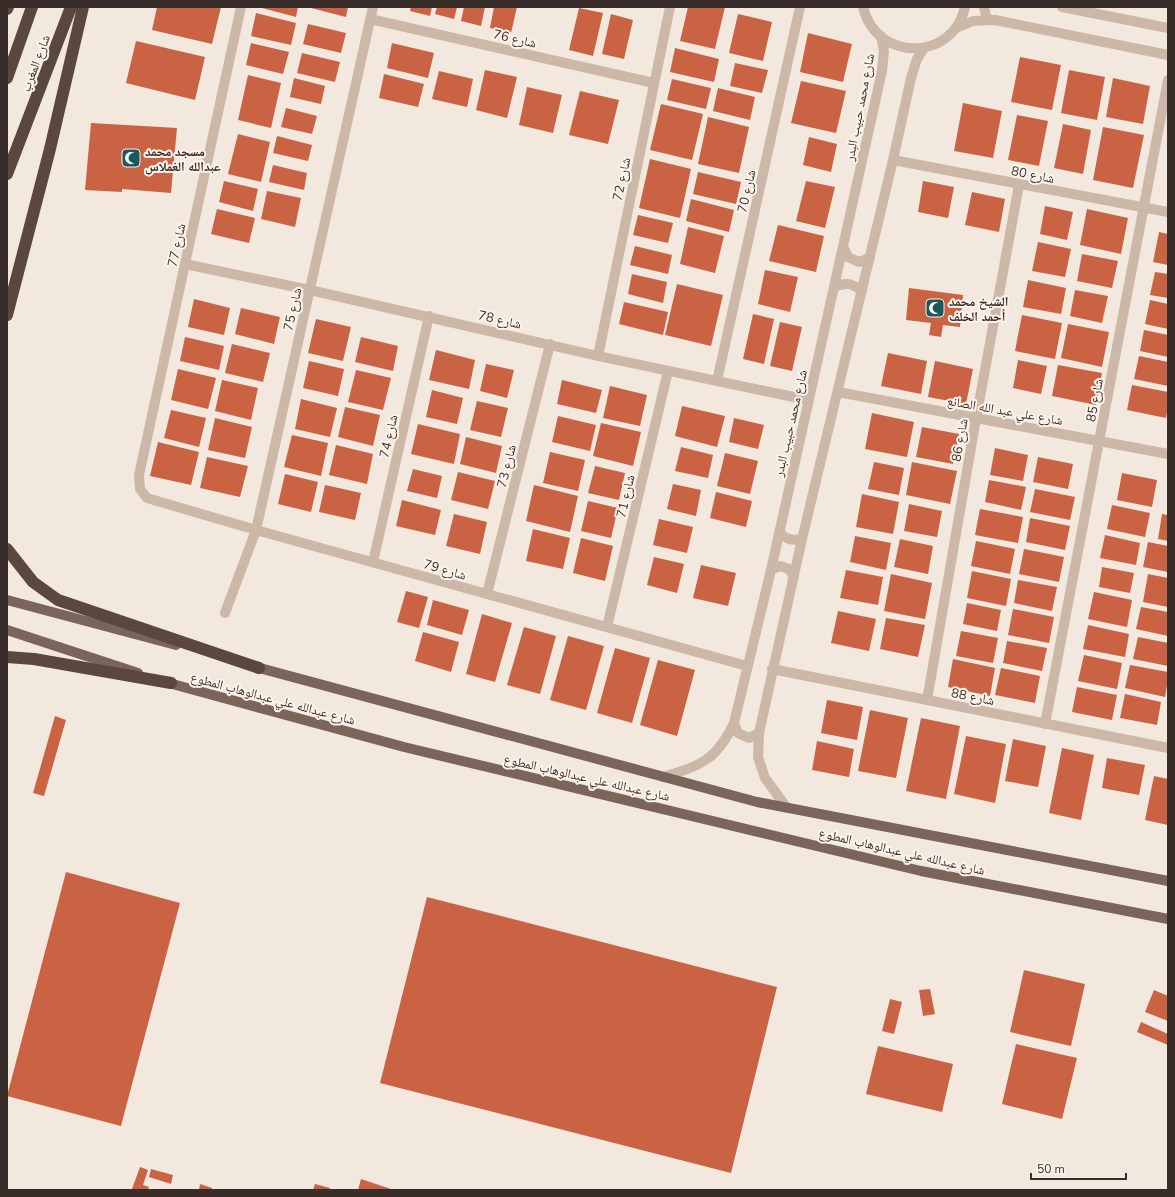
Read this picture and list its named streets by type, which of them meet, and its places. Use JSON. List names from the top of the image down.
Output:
{
  "streets": {
    "highway": ["شارع المغرب"],
    "main road": ["شارع عبدالله علي عبدالوهاب المطوع"],
    "street": [
      "شارع 76",
      "شارع محمد حبيب البدر",
      "شارع 80",
      "شارع 72",
      "شارع 70",
      "شارع 77",
      "شارع 75",
      "شارع 78",
      "شارع 85",
      "شارع علي عبد الله الصانع",
      "شارع 74",
      "شارع 86",
      "شارع 73",
      "شارع 71",
      "شارع 79",
      "شارع 88"
    ]
  },
  "crossings": [
    ["شارع 76", "شارع 72"],
    ["شارع 76", "شارع 75"],
    ["شارع محمد حبيب البدر", "شارع 78"],
    ["شارع محمد حبيب البدر", "شارع 79"],
    ["شارع محمد حبيب البدر", "شارع عبدالله علي عبدالوهاب المطوع"],
    ["شارع 80", "شارع 85"],
    ["شارع 80", "شارع 86"],
    ["شارع 72", "شارع 78"],
    ["شارع 70", "شارع 78"],
    ["شارع 77", "شارع 78"],
    ["شارع 77", "شارع 79"],
    ["شارع 75", "شارع 78"],
    ["شارع 75", "شارع 79"],
    ["شارع 78", "شارع 74"],
    ["شارع 78", "شارع 73"],
    ["شارع 78", "شارع 71"],
    ["شارع 85", "شارع علي عبد الله الصانع"],
    ["شارع 85", "شارع 88"],
    ["شارع علي عبد الله الصانع", "شارع 86"],
    ["شارع 74", "شارع 79"],
    ["شارع 86", "شارع 88"],
    ["شارع 73", "شارع 79"],
    ["شارع 71", "شارع 79"]
  ],
  "places": {
    "mosque": ["مسجد محمد عبدالله الغملاس", "الشيخ محمد أحمد الخلف"]
  },
  "scale_bar": "50 m"
}
